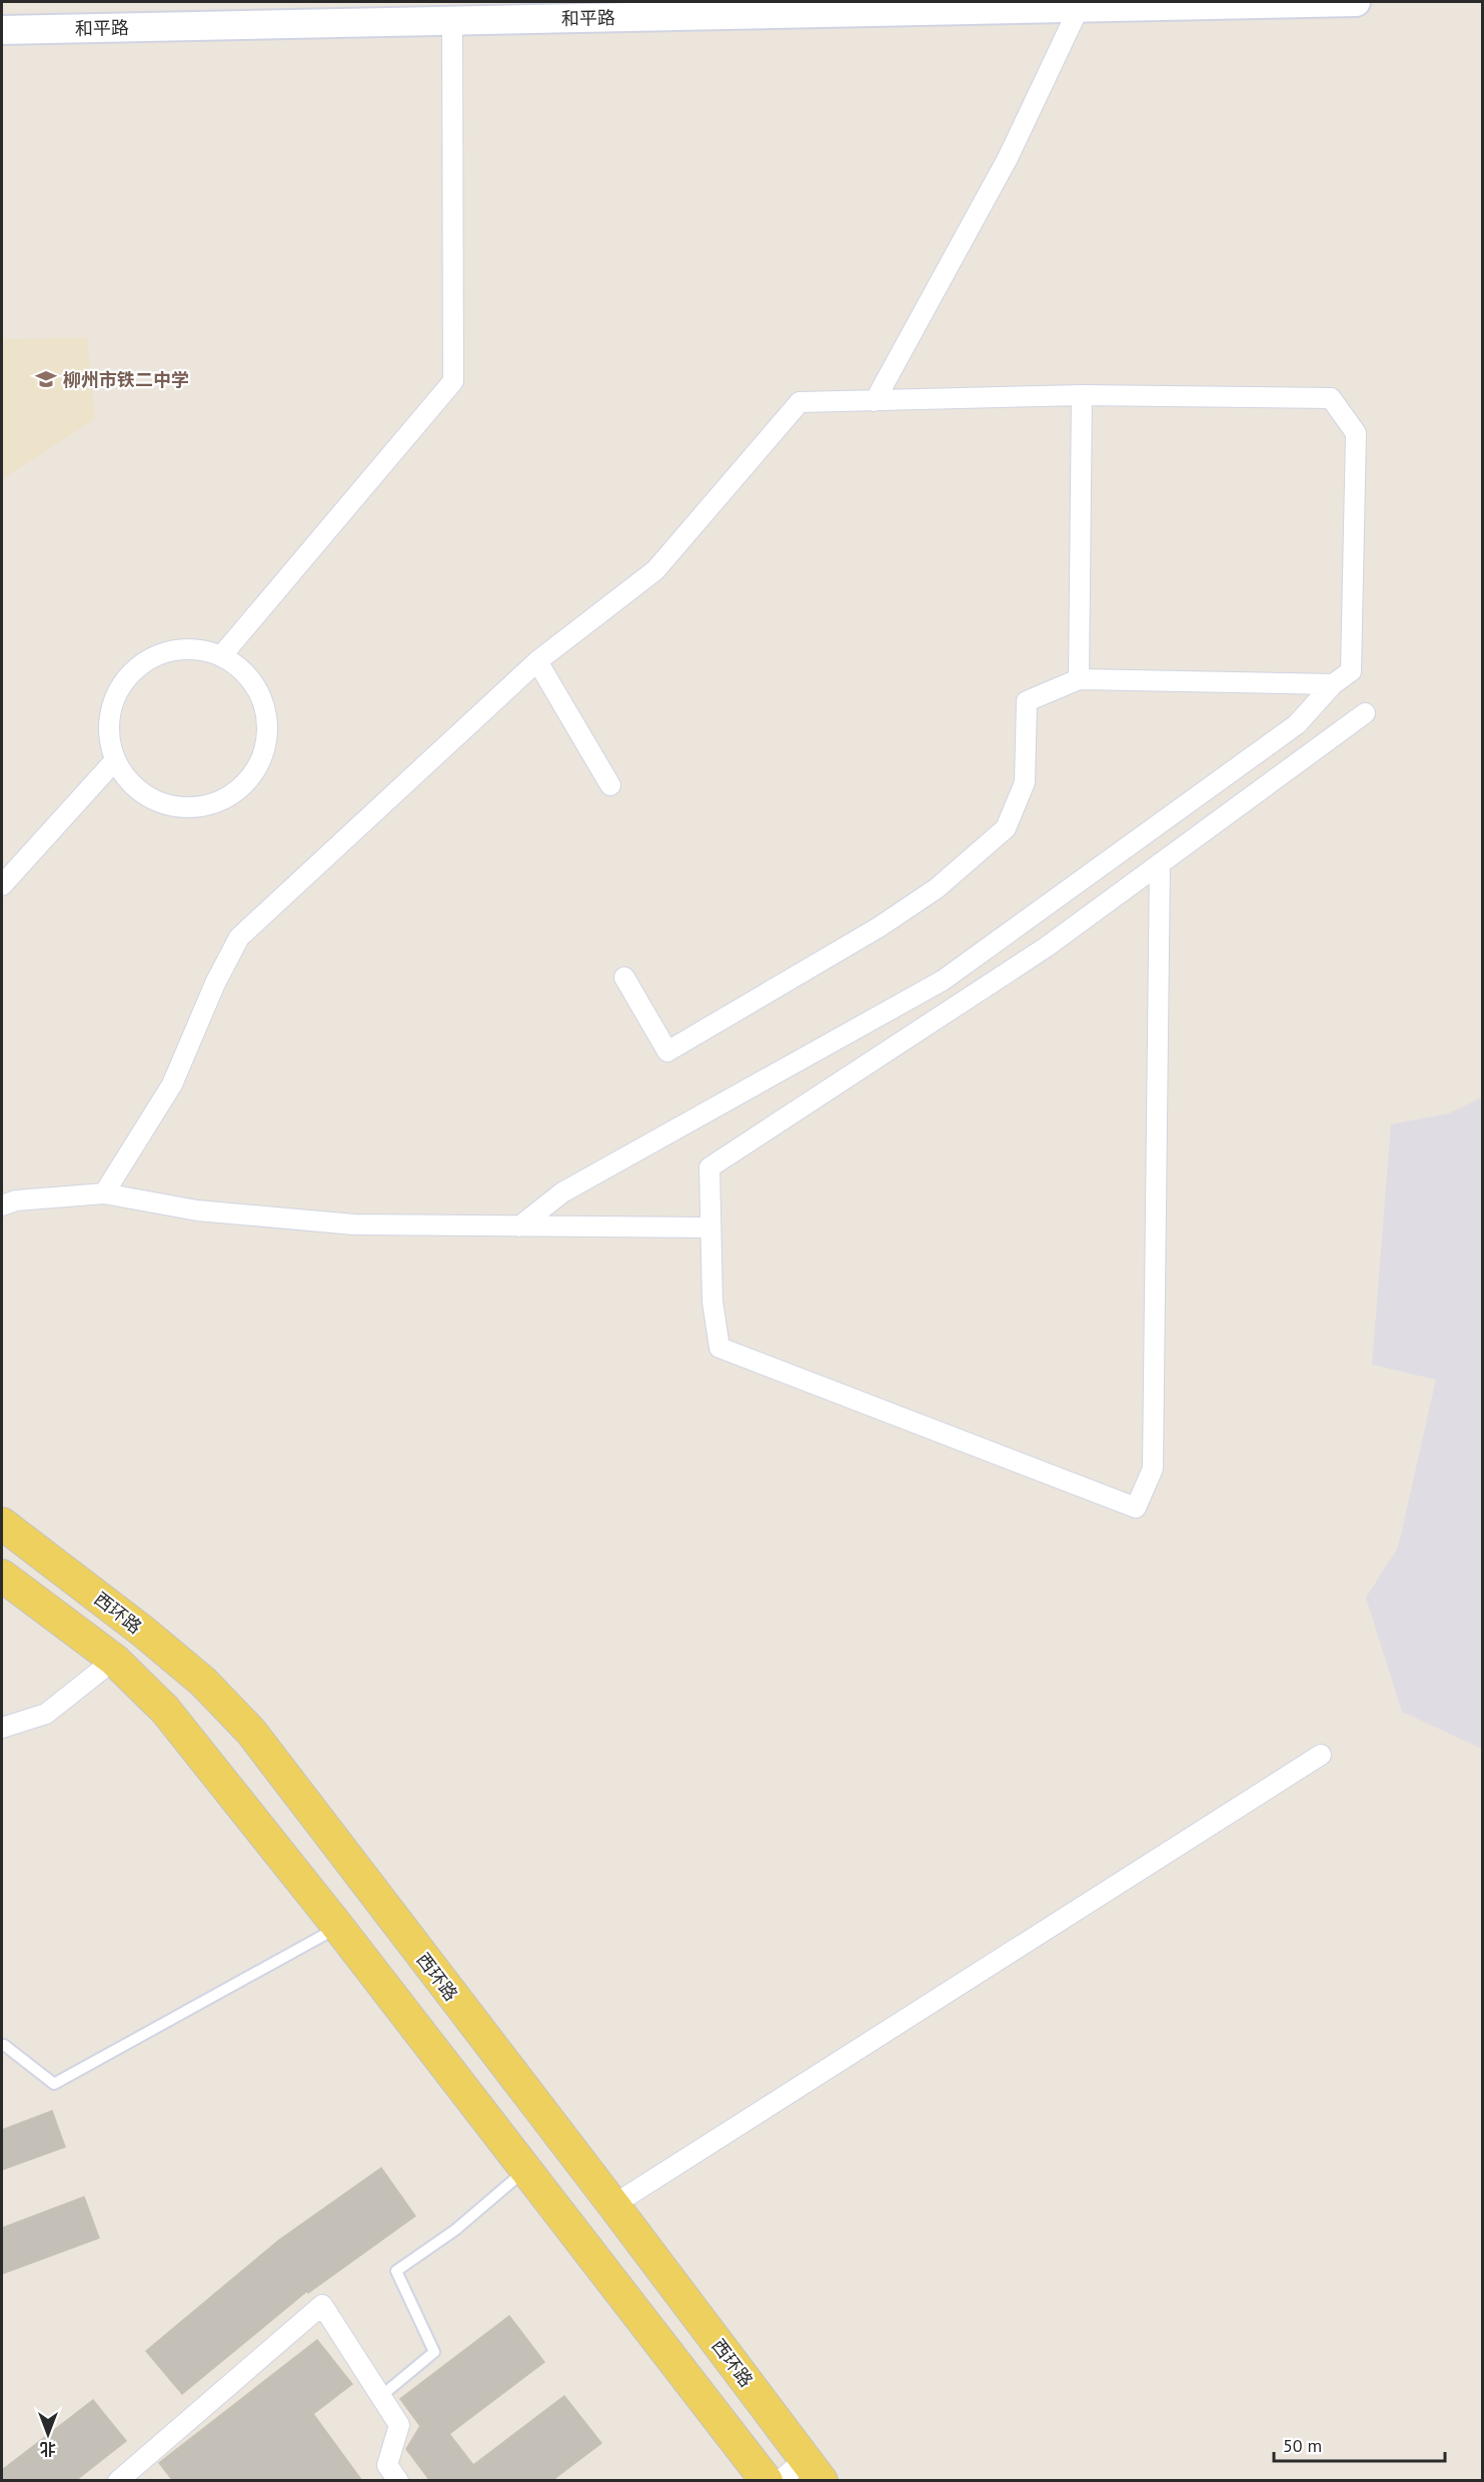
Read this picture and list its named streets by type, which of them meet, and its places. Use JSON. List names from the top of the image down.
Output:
{
  "streets": {
    "main road": ["和平路", "西环路"]
  },
  "places": {
    "school or university": ["柳州市铁二中学"]
  },
  "scale_bar": "50 m",
  "north": "bottom"
}
